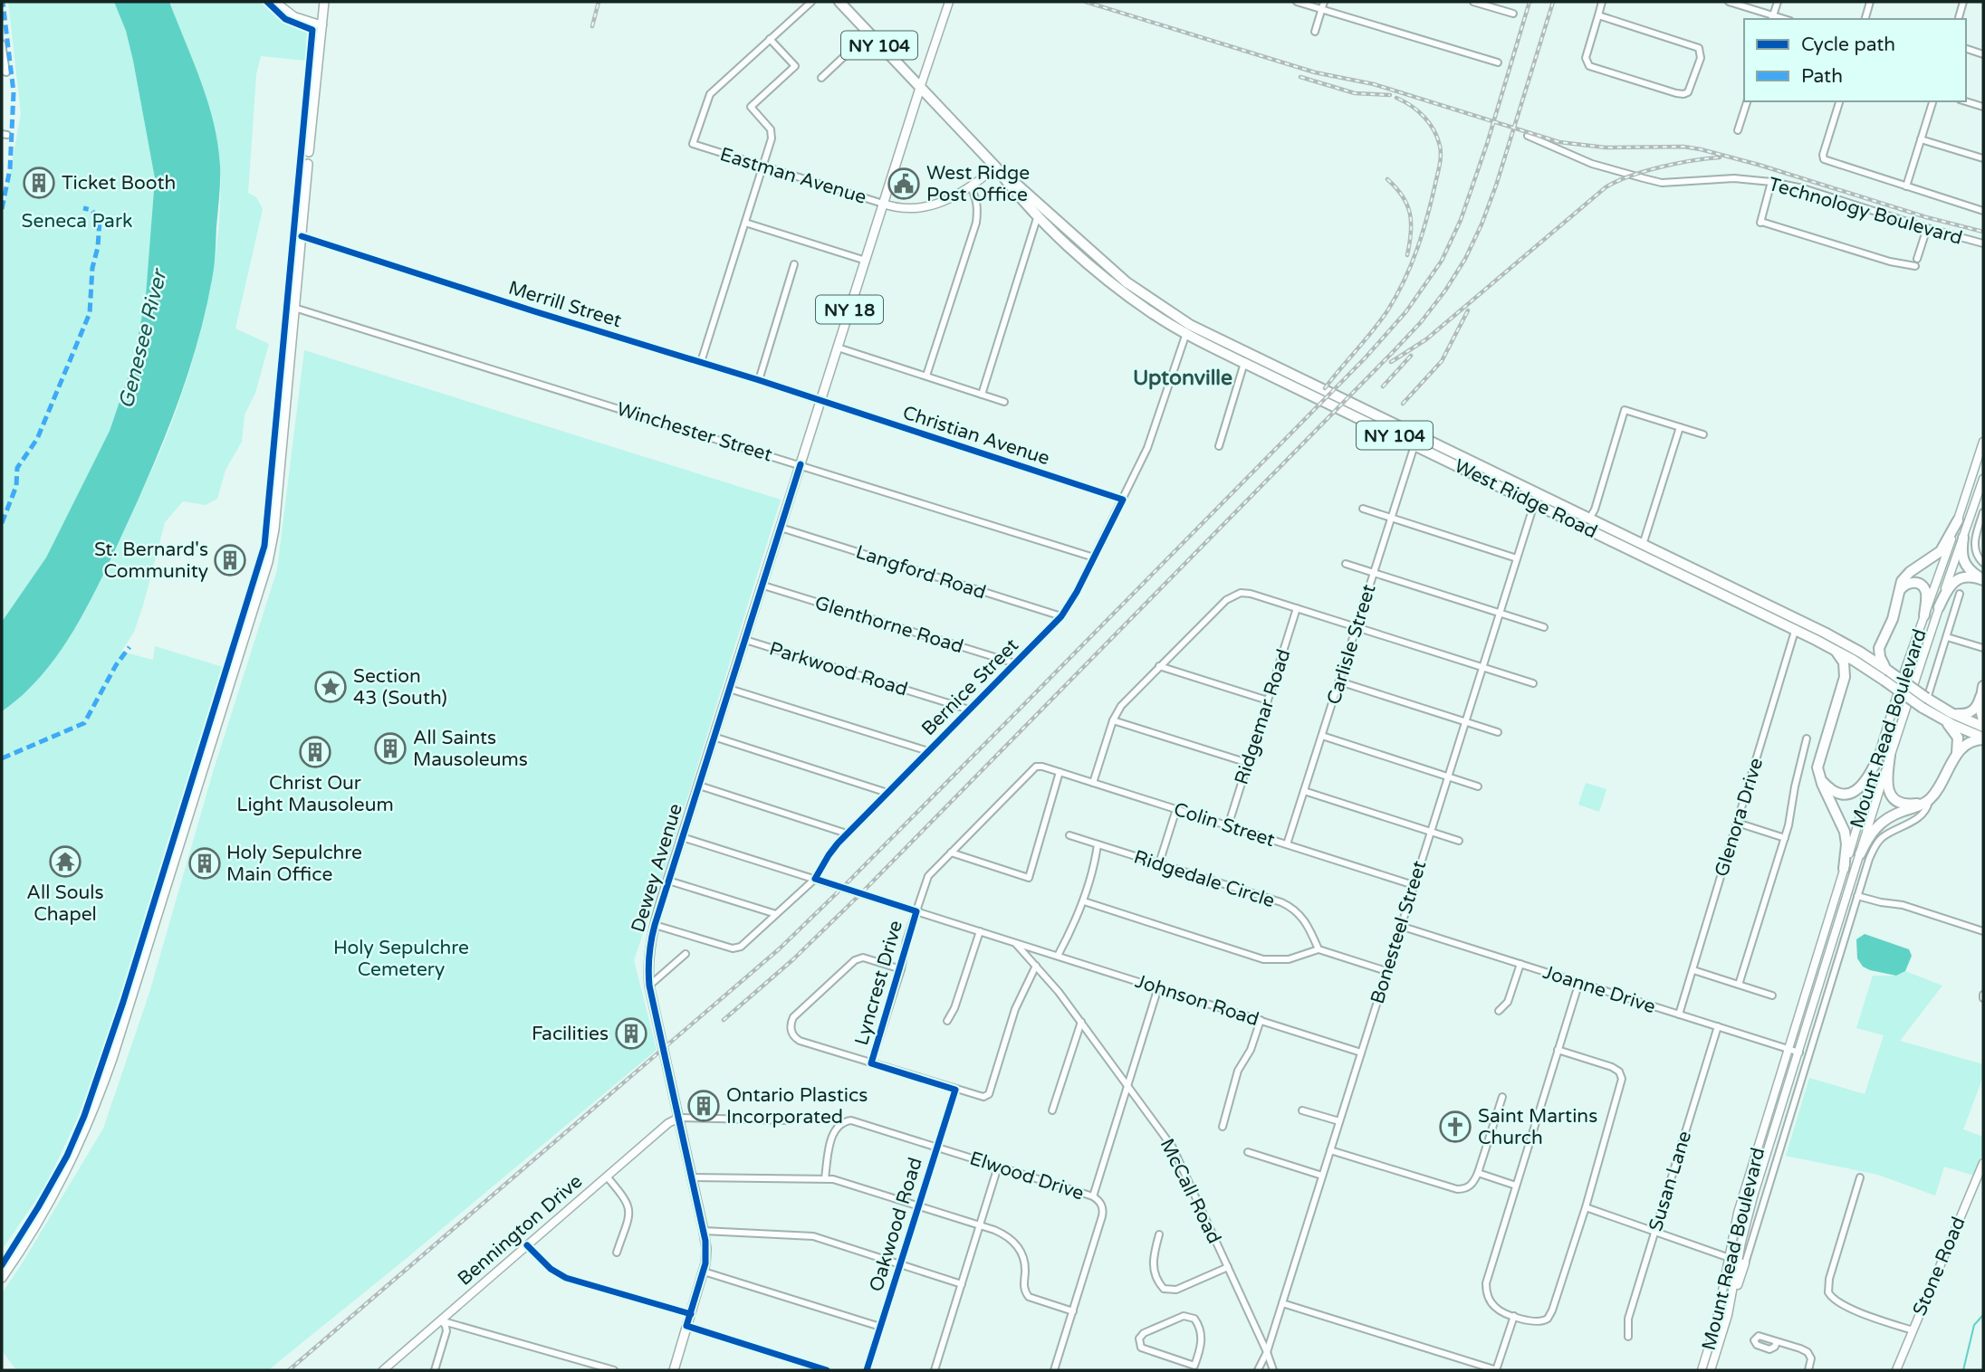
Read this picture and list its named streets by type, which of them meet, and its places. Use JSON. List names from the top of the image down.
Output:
{
  "streets": {
    "highway": ["NY 104", "West Ridge Road"],
    "main road": [
      "Eastman Avenue",
      "NY 18",
      "Mount Read Boulevard",
      "Dewey Avenue",
      "Bennington Drive",
      "Stone Road"
    ],
    "street": [
      "Technology Boulevard",
      "Merrill Street",
      "Winchester Street",
      "Christian Avenue",
      "Langford Road",
      "Glenthorne Road",
      "Carlisle Street",
      "Parkwood Road",
      "Bernice Street",
      "Ridgemar Road",
      "Glenora Drive",
      "Colin Street",
      "Ridgedale Circle",
      "Bonesteel Street",
      "Lyncrest Drive",
      "Joanne Drive",
      "Johnson Road",
      "Elwood Drive",
      "Susan Lane",
      "McCall Road",
      "Oakwood Road"
    ]
  },
  "crossings": [
    ["Eastman Avenue", "West Ridge Road"],
    ["Eastman Avenue", "Dewey Avenue"],
    ["Merrill Street", "Christian Avenue"],
    ["Merrill Street", "Dewey Avenue"],
    ["Winchester Street", "Bernice Street"],
    ["Winchester Street", "Dewey Avenue"],
    ["Christian Avenue", "Bernice Street"],
    ["Christian Avenue", "Dewey Avenue"],
    ["West Ridge Road", "Carlisle Street"],
    ["West Ridge Road", "Bernice Street"],
    ["West Ridge Road", "Mount Read Boulevard"],
    ["West Ridge Road", "Glenora Drive"],
    ["West Ridge Road", "Dewey Avenue"],
    ["West Ridge Road", "Bonesteel Street"],
    ["Langford Road", "Bernice Street"],
    ["Langford Road", "Dewey Avenue"],
    ["Glenthorne Road", "Bernice Street"],
    ["Glenthorne Road", "Dewey Avenue"],
    ["Carlisle Street", "Colin Street"],
    ["Parkwood Road", "Bernice Street"],
    ["Parkwood Road", "Dewey Avenue"],
    ["Bernice Street", "Dewey Avenue"],
    ["Bernice Street", "McCall Road"],
    ["Ridgemar Road", "Colin Street"],
    ["Mount Read Boulevard", "Joanne Drive"],
    ["Glenora Drive", "Joanne Drive"],
    ["Colin Street", "Bonesteel Street"],
    ["Colin Street", "Lyncrest Drive"],
    ["Dewey Avenue", "McCall Road"],
    ["Dewey Avenue", "Bennington Drive"],
    ["Bonesteel Street", "Joanne Drive"],
    ["Bonesteel Street", "Johnson Road"],
    ["Bonesteel Street", "McCall Road"],
    ["Lyncrest Drive", "McCall Road"],
    ["Joanne Drive", "Susan Lane"],
    ["Johnson Road", "McCall Road"],
    ["Elwood Drive", "Oakwood Road"]
  ],
  "districts": ["Uptonville"],
  "water": ["Genesee River"],
  "parks": ["Seneca Park", "Holy Sepulchre Cemetery"],
  "places": {
    "building": [
      "Ticket Booth",
      "St. Bernard's Community",
      "All Saints Mausoleums",
      "Christ Our Light Mausoleum",
      "Holy Sepulchre Main Office",
      "Facilities",
      "Ontario Plastics Incorporated"
    ],
    "public building": ["West Ridge Post Office"],
    "place": ["Section 43 (South)"],
    "temple": ["All Souls Chapel"],
    "church": ["Saint Martins Church"]
  },
  "legend": ["Cycle path", "Path"]
}
